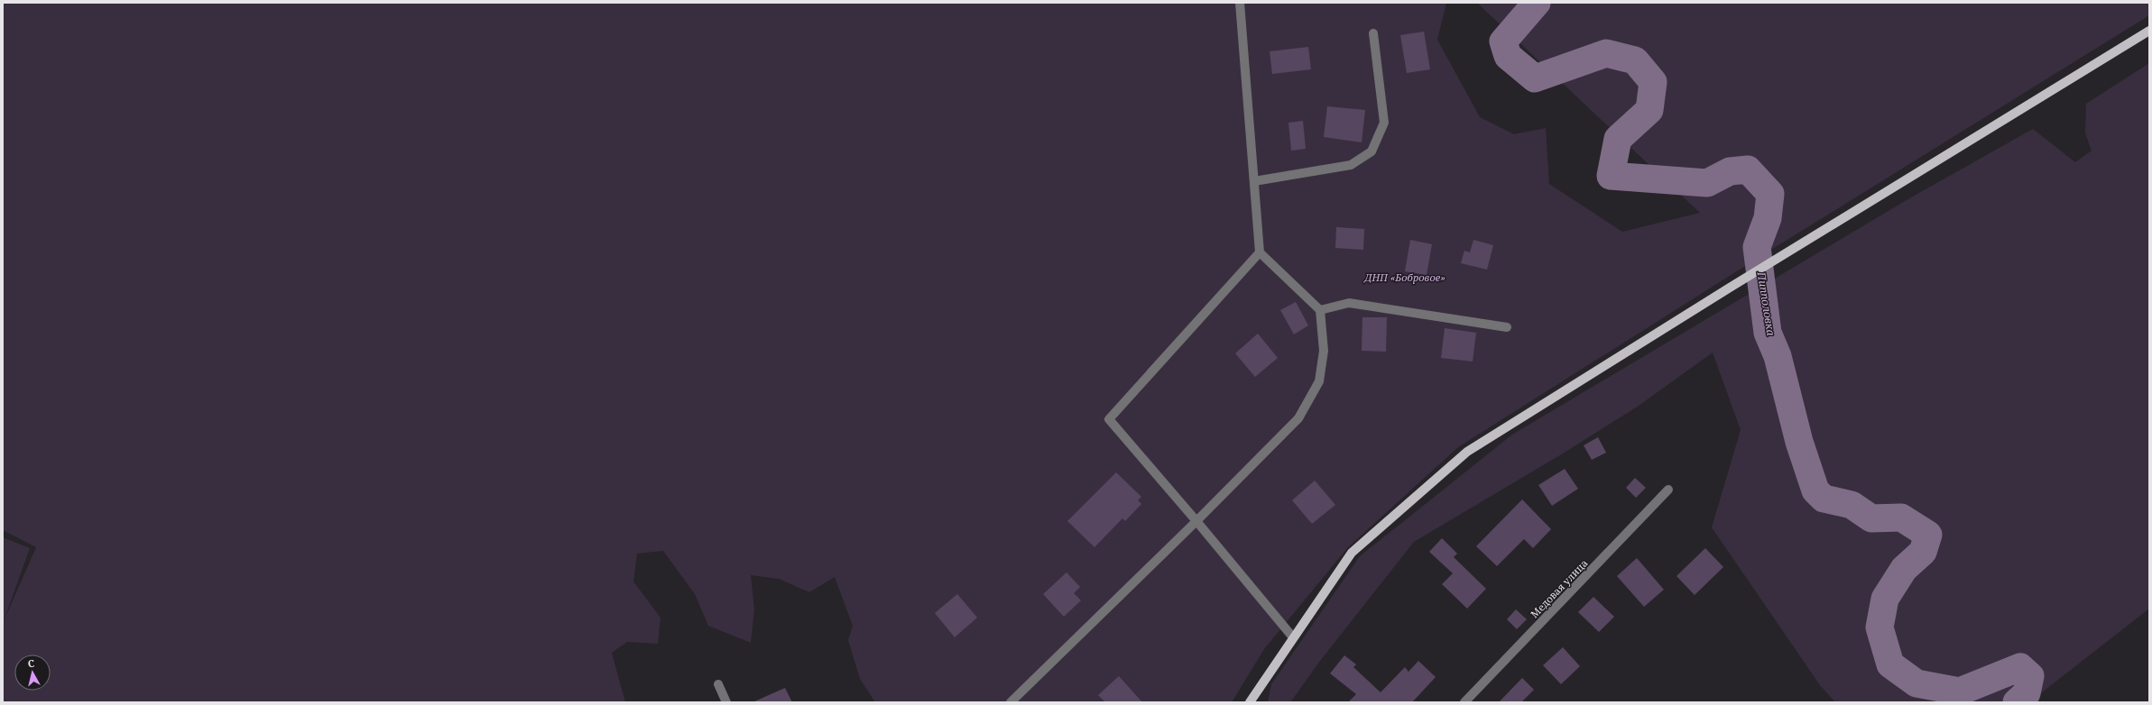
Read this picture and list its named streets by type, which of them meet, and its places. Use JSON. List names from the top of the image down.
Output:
{
  "streets": {
    "street": ["Медовая улица"]
  },
  "water": ["Пипполовка"],
  "parks": ["ДНП «Бобровое»"],
  "north": "top"
}
